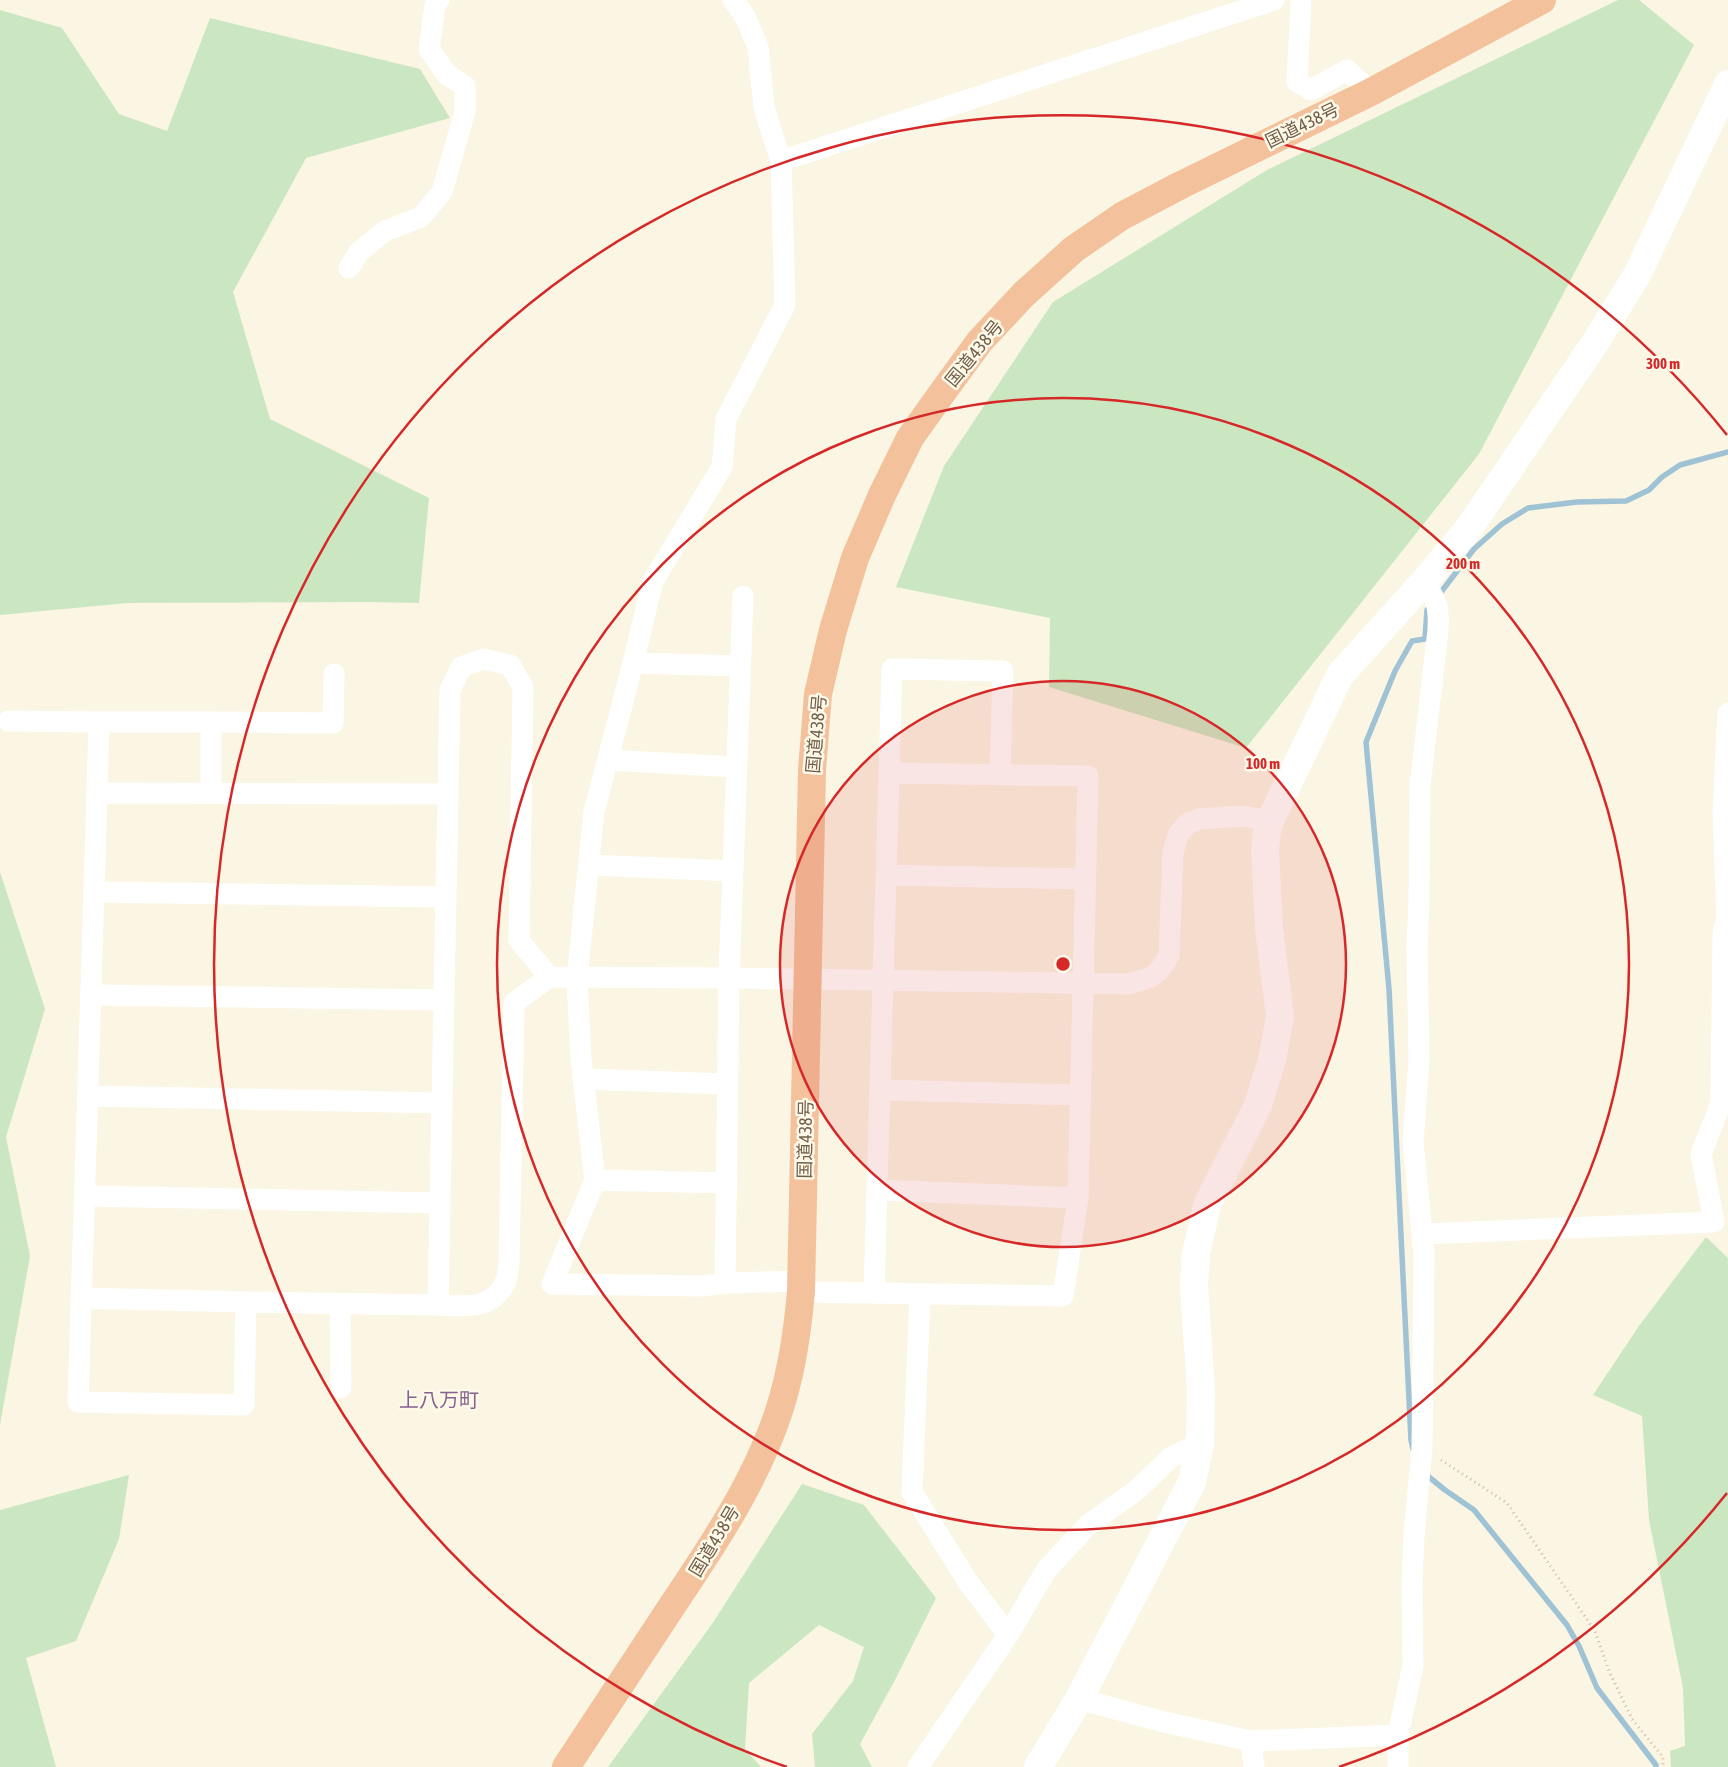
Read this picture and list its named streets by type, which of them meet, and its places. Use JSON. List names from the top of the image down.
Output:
{
  "streets": {
    "highway": ["国道438号"]
  },
  "districts": ["上八万町"],
  "rings": ["300 m", "200 m", "100 m"]
}
